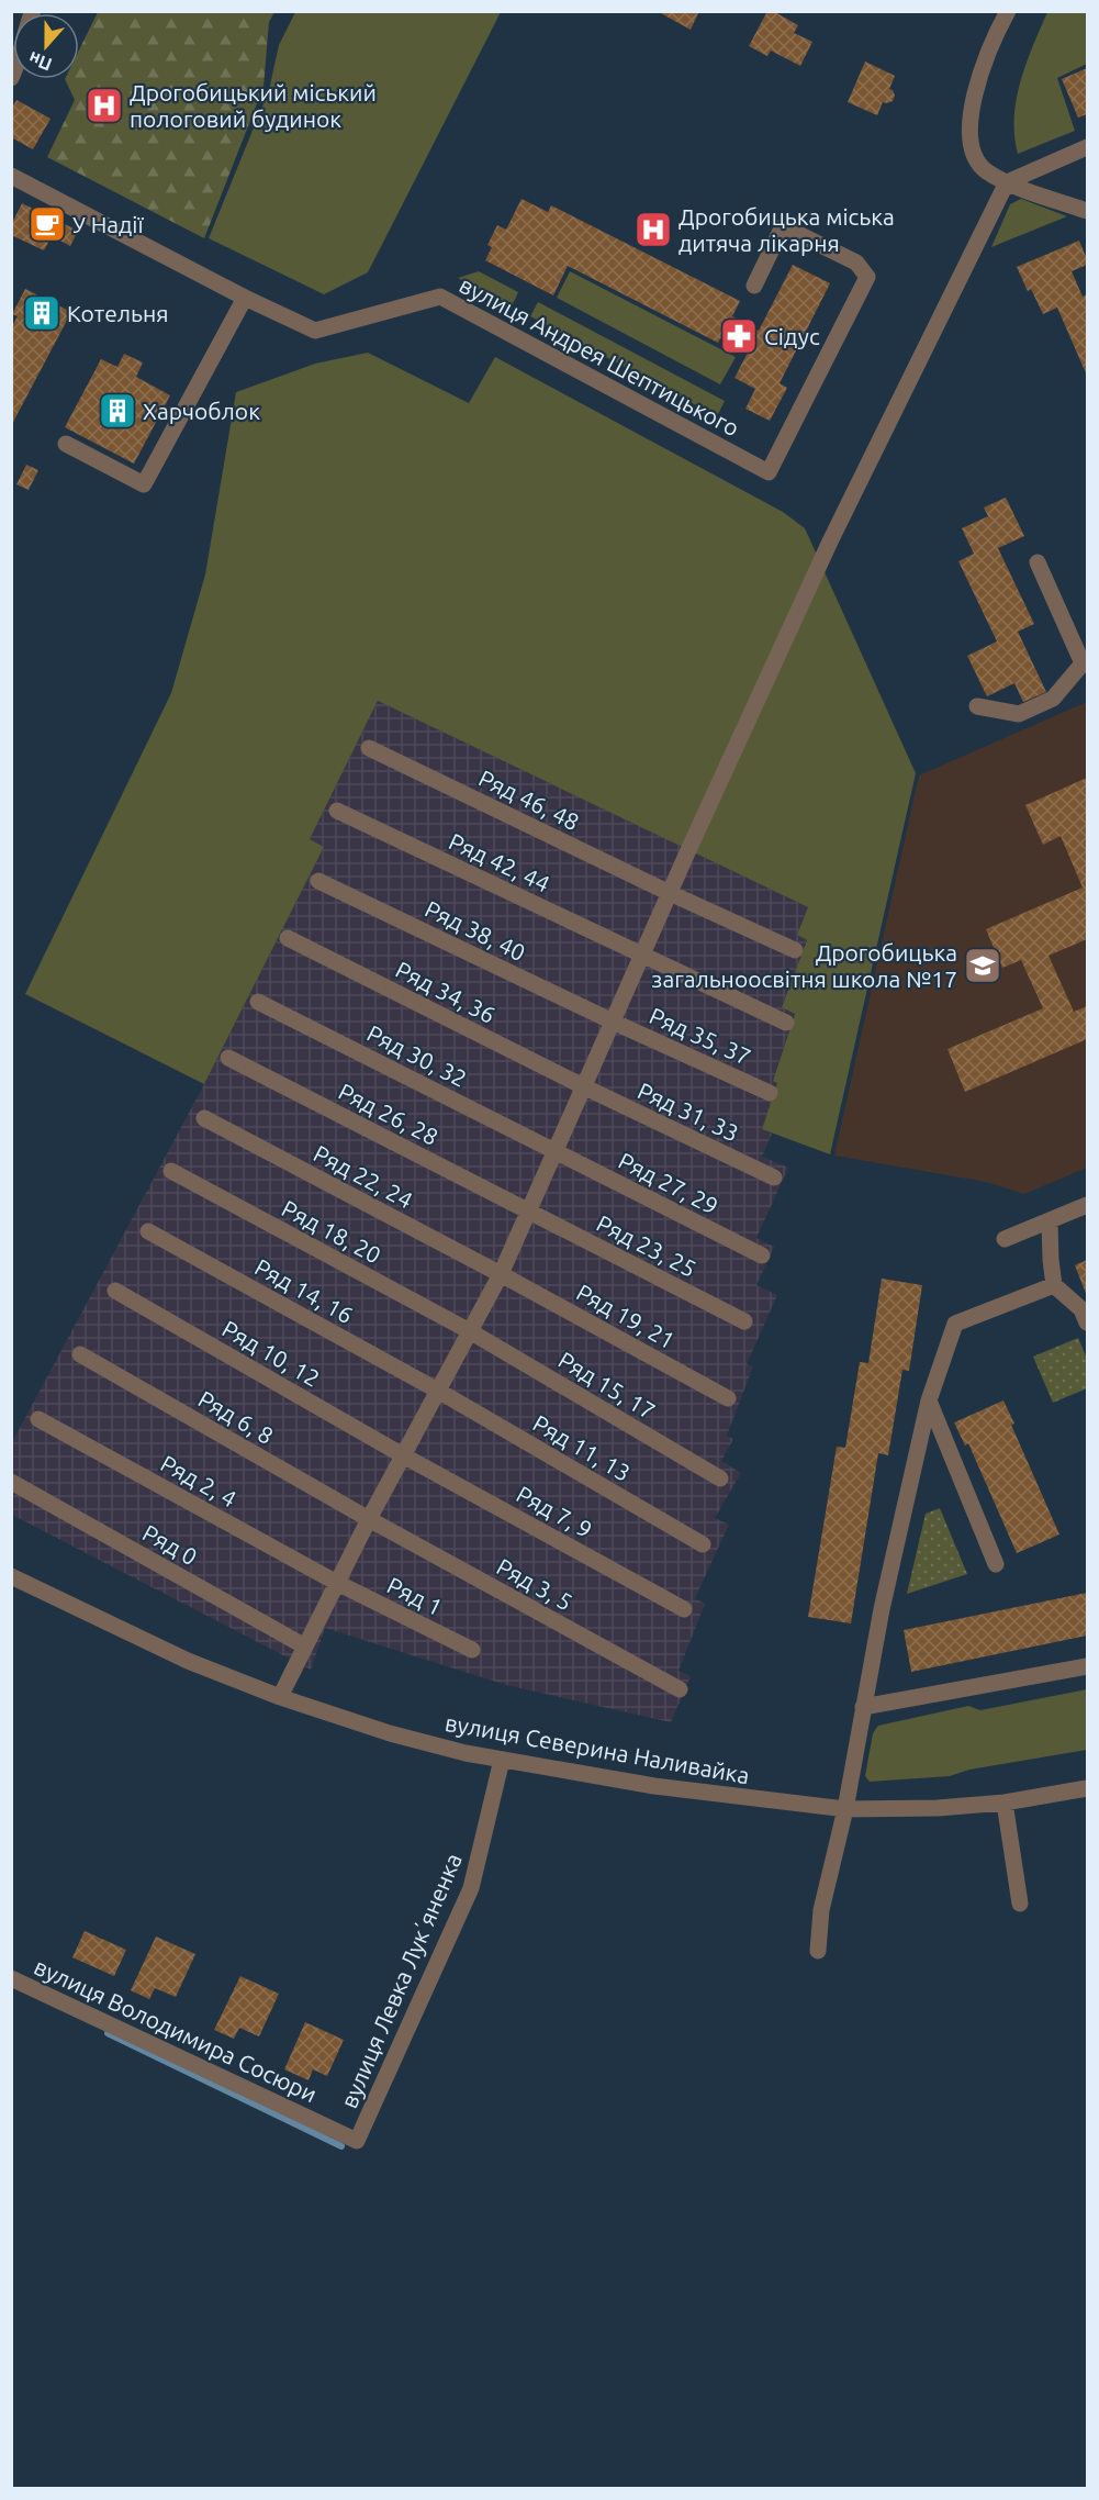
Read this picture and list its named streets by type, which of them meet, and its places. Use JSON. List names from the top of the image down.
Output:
{
  "streets": {
    "street": [
      "вулиця Андрея Шептицького",
      "Ряд 46, 48",
      "Ряд 42, 44",
      "Ряд 38, 40",
      "Ряд 34, 36",
      "Ряд 35, 37",
      "Ряд 30, 32",
      "Ряд 31, 33",
      "Ряд 26, 28",
      "Ряд 22, 24",
      "Ряд 27, 29",
      "Ряд 18, 20",
      "Ряд 23, 25",
      "Ряд 14, 16",
      "Ряд 19, 21",
      "Ряд 10, 12",
      "Ряд 15, 17",
      "Ряд 6, 8",
      "Ряд 11, 13",
      "Ряд 2, 4",
      "Ряд 7, 9",
      "Ряд 0",
      "Ряд 3, 5",
      "Ряд 1",
      "вулиця Северина Наливайка",
      "вулиця Левка Лукʼяненка",
      "вулиця Володимира Сосюри"
    ]
  },
  "crossings": [
    ["Ряд 38, 40", "Ряд 35, 37"],
    ["Ряд 34, 36", "Ряд 31, 33"],
    ["Ряд 30, 32", "Ряд 27, 29"],
    ["Ряд 26, 28", "Ряд 23, 25"],
    ["Ряд 22, 24", "Ряд 19, 21"],
    ["Ряд 18, 20", "Ряд 15, 17"],
    ["Ряд 14, 16", "Ряд 11, 13"],
    ["Ряд 10, 12", "Ряд 7, 9"],
    ["Ряд 6, 8", "Ряд 3, 5"],
    ["Ряд 2, 4", "Ряд 1"],
    ["вулиця Северина Наливайка", "вулиця Левка Лукʼяненка"],
    ["вулиця Левка Лукʼяненка", "вулиця Володимира Сосюри"]
  ],
  "places": {
    "hospital": ["Дрогобицький міський пологовий будинок", "Дрогобицька міська дитяча лікарня"],
    "cafe": ["У Надії"],
    "building": ["Котельня", "Харчоблок"],
    "pharmacy": ["Сідус"],
    "school or university": ["Дрогобицька загальноосвітня школа №17"]
  },
  "north": "bottom"
}
